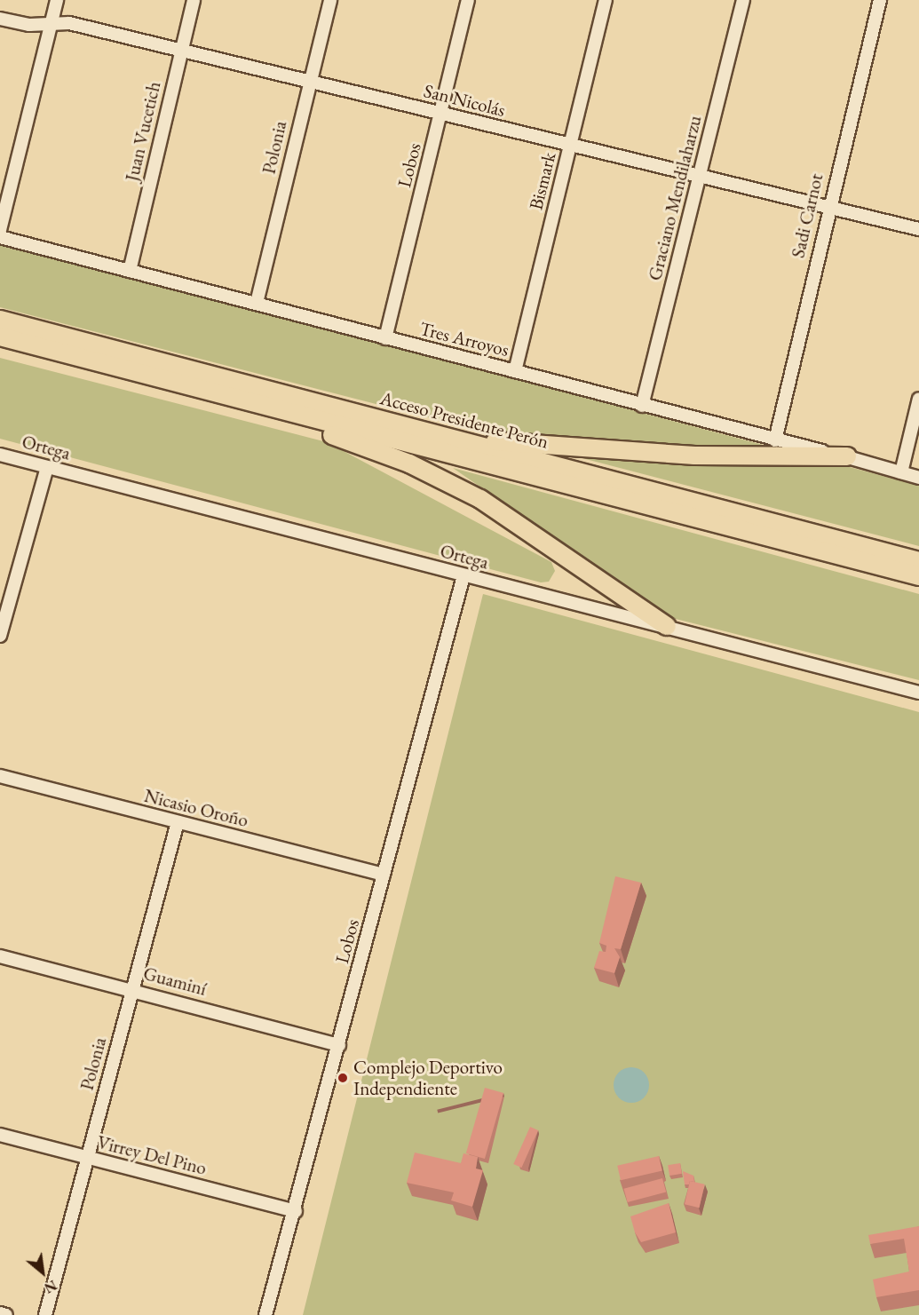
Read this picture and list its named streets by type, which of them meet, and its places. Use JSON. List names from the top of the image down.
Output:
{
  "streets": {
    "highway": ["Acceso Presidente Perón"],
    "street": [
      "San Nicolás",
      "Juan Vucetich",
      "Polonia",
      "Lobos",
      "Bismark",
      "Graciano Mendilaharzu",
      "Sadi Carnot",
      "Tres Arroyos",
      "Ortega",
      "Nicasio Oroño",
      "Guaminí",
      "Virrey Del Pino"
    ]
  },
  "crossings": [
    ["San Nicolás", "Juan Vucetich"],
    ["San Nicolás", "Polonia"],
    ["San Nicolás", "Lobos"],
    ["San Nicolás", "Bismark"],
    ["San Nicolás", "Graciano Mendilaharzu"],
    ["San Nicolás", "Sadi Carnot"],
    ["Juan Vucetich", "Tres Arroyos"],
    ["Polonia", "Tres Arroyos"],
    ["Polonia", "Nicasio Oroño"],
    ["Polonia", "Guaminí"],
    ["Polonia", "Virrey Del Pino"],
    ["Lobos", "Tres Arroyos"],
    ["Lobos", "Ortega"],
    ["Lobos", "Nicasio Oroño"],
    ["Lobos", "Guaminí"],
    ["Lobos", "Virrey Del Pino"],
    ["Bismark", "Tres Arroyos"],
    ["Graciano Mendilaharzu", "Tres Arroyos"],
    ["Sadi Carnot", "Tres Arroyos"]
  ],
  "places": ["Complejo Deportivo Independiente"],
  "north": "bottom right"
}
